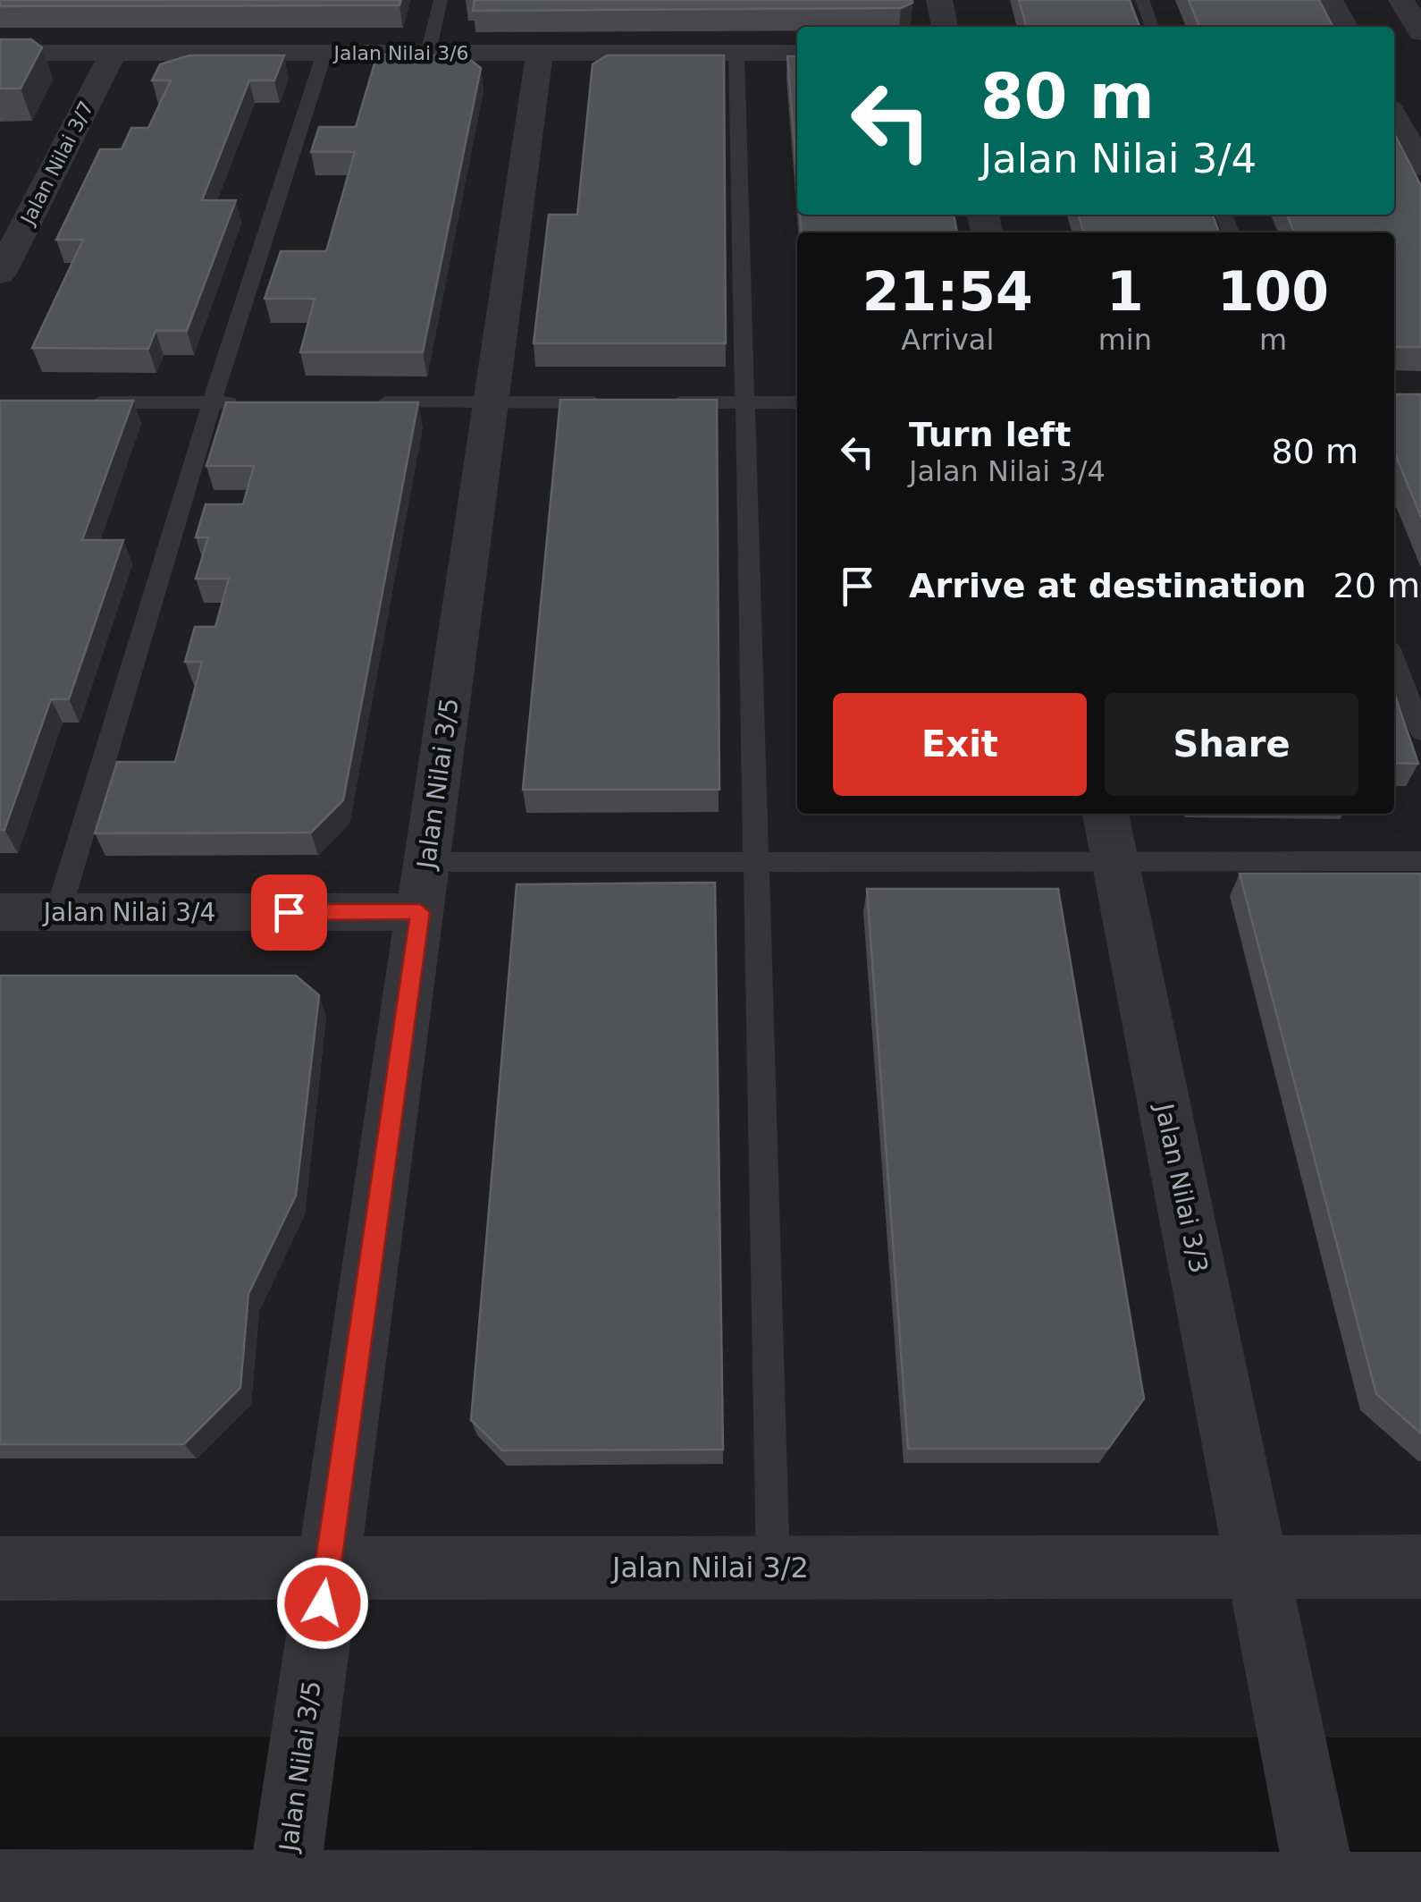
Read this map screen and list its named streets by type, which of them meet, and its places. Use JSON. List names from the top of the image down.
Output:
{
  "streets": {
    "street": [
      "Jalan Nilai 3/6",
      "Jalan Nilai 3/7",
      "Jalan Nilai 3/5",
      "Jalan Nilai 3/4",
      "Jalan Nilai 3/3",
      "Jalan Nilai 3/2"
    ]
  },
  "crossings": [
    ["Jalan Nilai 3/6", "Jalan Nilai 3/7"],
    ["Jalan Nilai 3/6", "Jalan Nilai 3/5"],
    ["Jalan Nilai 3/5", "Jalan Nilai 3/4"],
    ["Jalan Nilai 3/5", "Jalan Nilai 3/2"],
    ["Jalan Nilai 3/3", "Jalan Nilai 3/2"]
  ],
  "page": {
    "turn": ["80 m", "Jalan Nilai 3/4"],
    "eta": [
      "21:54",
      "Arrival",
      "1",
      "min",
      "100",
      "m"
    ],
    "list": [
      {
        "name": "Turn left",
        "note": "Jalan Nilai 3/4",
        "value": "80 m"
      },
      {
        "name": "Arrive at destination",
        "value": "20 m"
      }
    ],
    "buttons": ["Exit", "Share"]
  }
}
